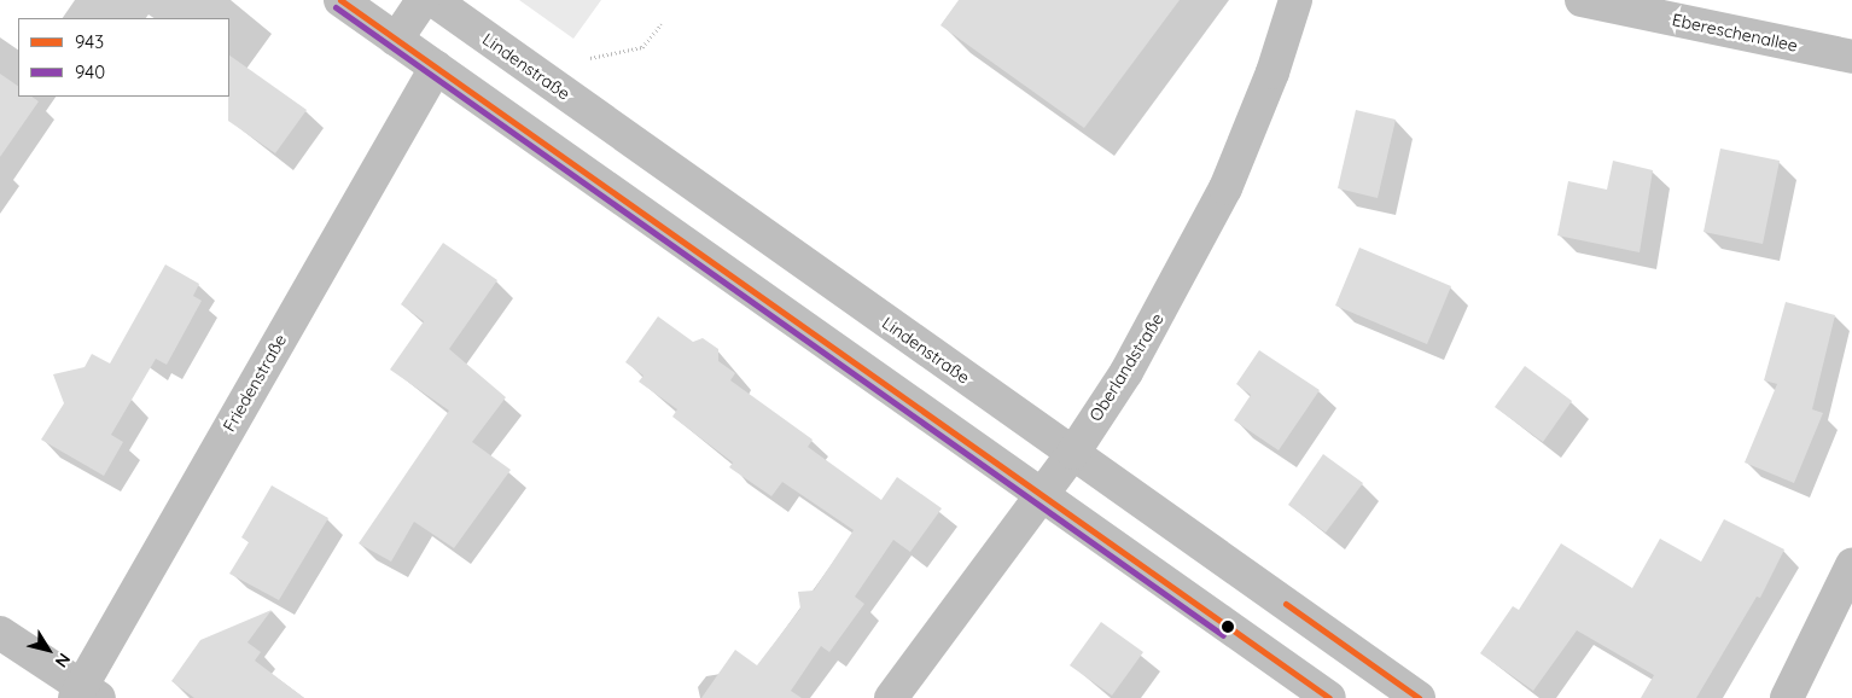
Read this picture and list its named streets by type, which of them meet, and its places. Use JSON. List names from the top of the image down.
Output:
{
  "streets": {
    "street": [
      "Ebereschenallee",
      "Lindenstraße",
      "Oberlandstraße",
      "Friedenstraße"
    ]
  },
  "crossings": [
    ["Lindenstraße", "Oberlandstraße"]
  ],
  "lines": ["transit line 943", "transit line 940"],
  "legend": ["943", "940"],
  "north": "bottom right"
}
